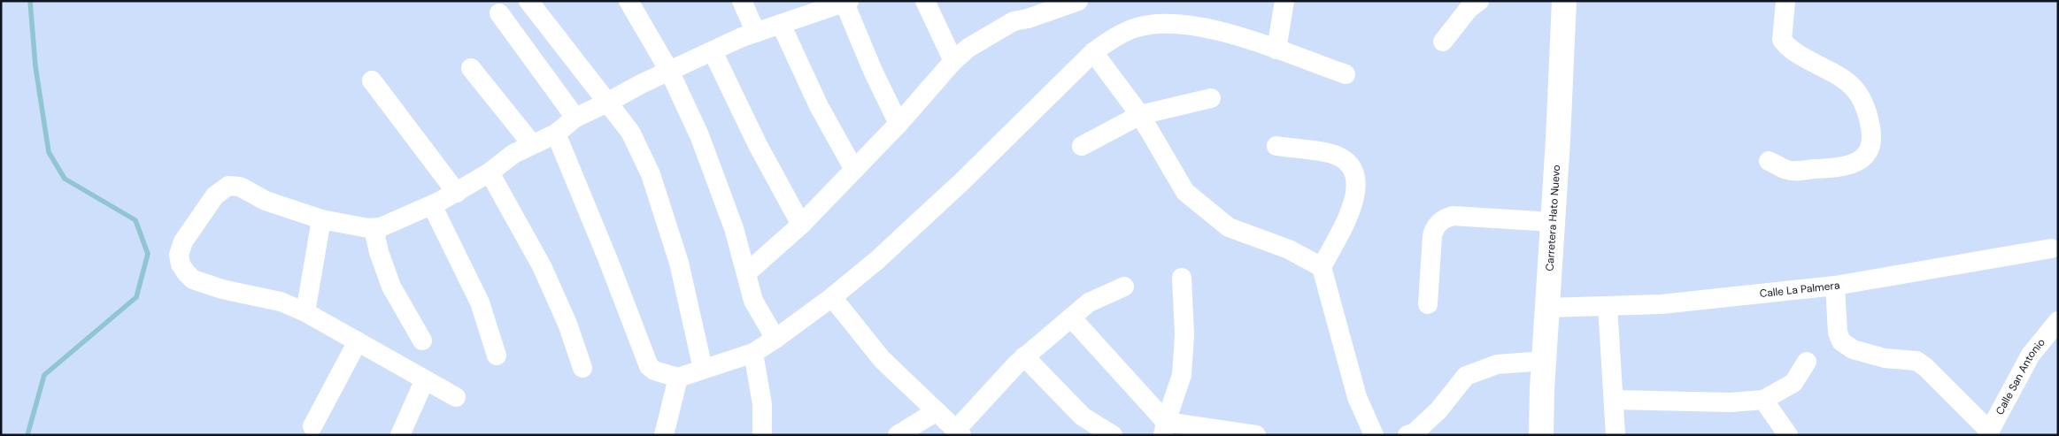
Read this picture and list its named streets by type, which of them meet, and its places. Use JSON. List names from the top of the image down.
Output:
{
  "streets": {
    "main road": ["Carretera Hato Nuevo"],
    "street": ["Calle La Palmera", "Calle San Antonio"]
  },
  "crossings": [
    ["Carretera Hato Nuevo", "Calle La Palmera"]
  ]
}
